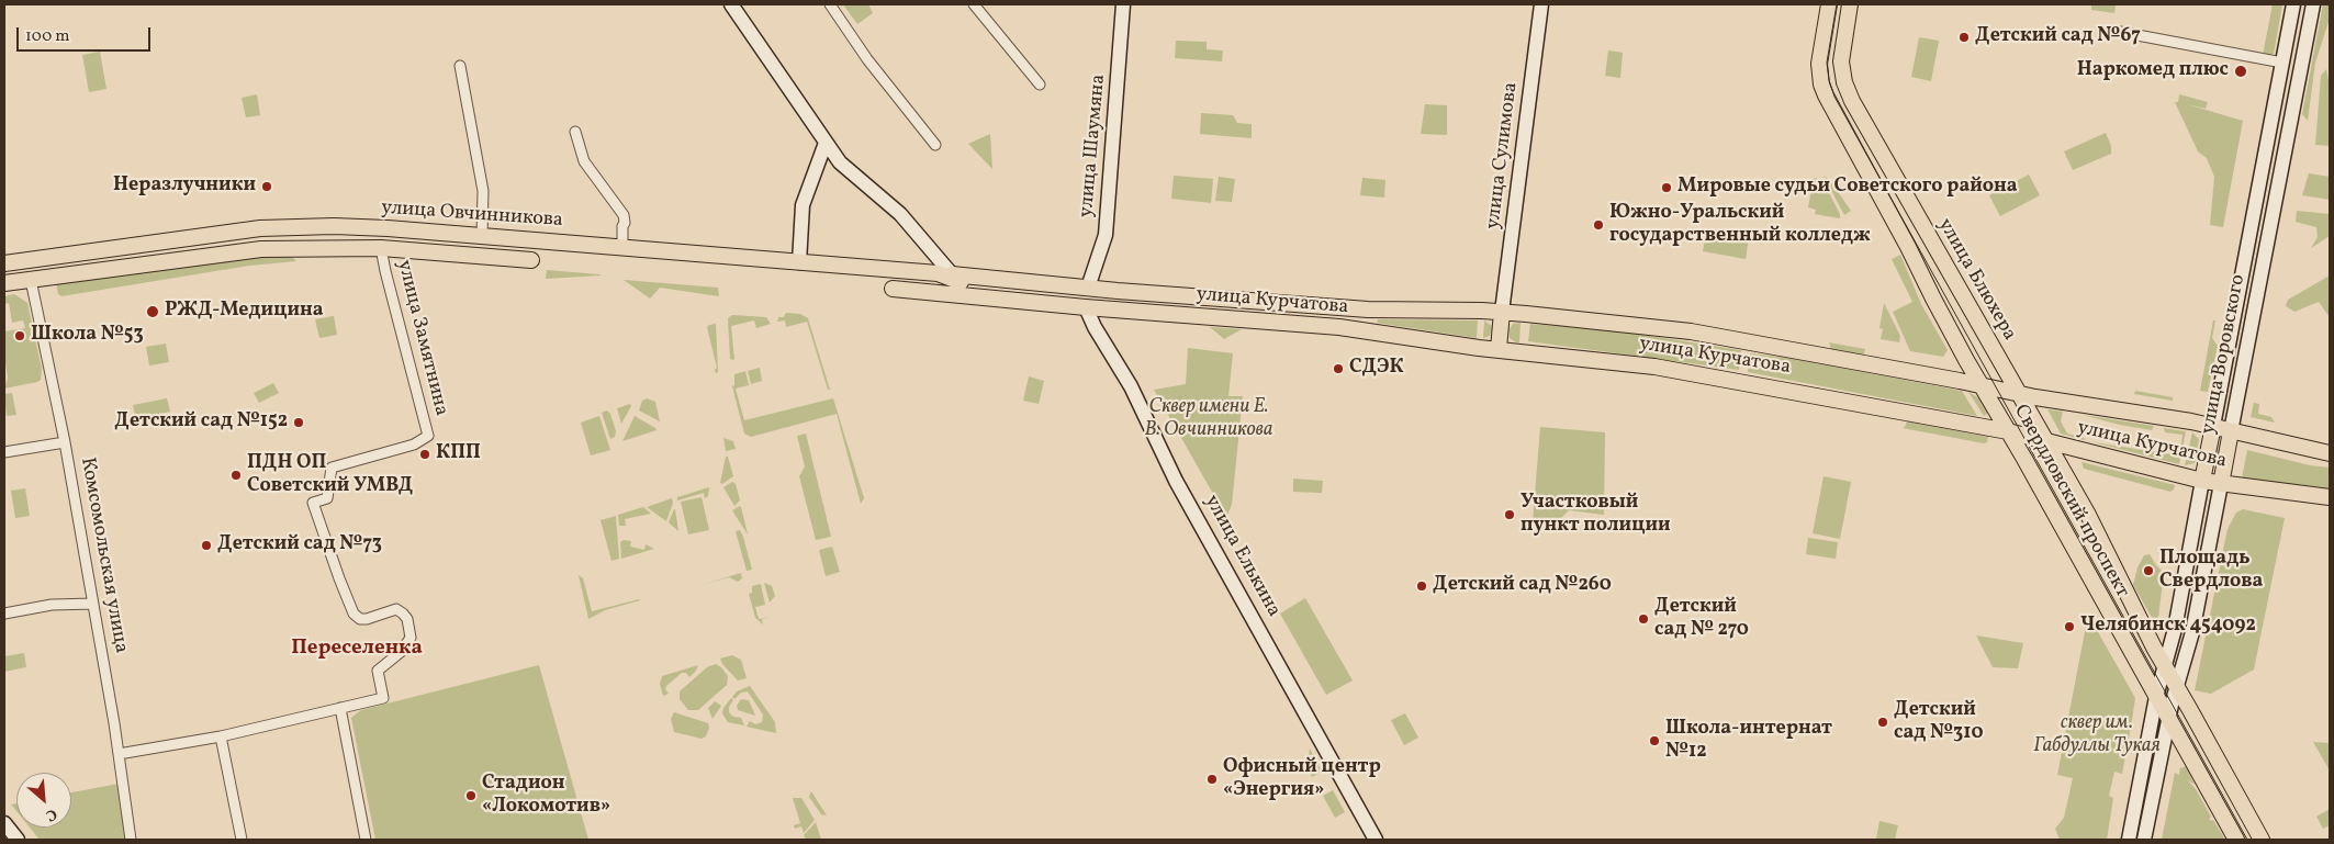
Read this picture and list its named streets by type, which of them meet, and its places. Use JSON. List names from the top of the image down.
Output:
{
  "streets": {
    "main road": [
      "улица Шаумяна",
      "улица Сулимова",
      "улица Овчинникова",
      "улица Блюхера",
      "улица Курчатова",
      "улица Воровского",
      "Свердловский проспект",
      "улица Елькина"
    ],
    "street": ["улица Замятнина", "Комсомольская улица"]
  },
  "crossings": [
    ["улица Шаумяна", "улица Овчинникова"],
    ["улица Шаумяна", "улица Курчатова"],
    ["улица Сулимова", "улица Курчатова"],
    ["улица Овчинникова", "улица Курчатова"],
    ["улица Овчинникова", "улица Замятнина"],
    ["улица Овчинникова", "Комсомольская улица"],
    ["улица Блюхера", "улица Курчатова"],
    ["улица Блюхера", "Свердловский проспект"],
    ["улица Курчатова", "улица Воровского"],
    ["улица Курчатова", "Свердловский проспект"],
    ["улица Курчатова", "улица Елькина"],
    ["улица Воровского", "Свердловский проспект"]
  ],
  "districts": ["Переселенка"],
  "parks": ["Сквер имени Е. В. Овчинникова", "сквер им. Габдуллы Тукая"],
  "places": [
    "Детский сад №67",
    "Наркомед плюс",
    "Неразлучники",
    "Мировые судьи Советского района",
    "Южно-Уральский государственный колледж",
    "РЖД-Медицина",
    "Школа №53",
    "СДЭК",
    "Детский сад №152",
    "КПП",
    "ПДН ОП Советский УМВД",
    "Участковый пункт полиции",
    "Детский сад №73",
    "Площадь Свердлова",
    "Детский сад №260",
    "Детский сад № 270",
    "Челябинск 454092",
    "Детский сад №310",
    "Школа-интернат №12",
    "Офисный центр «Энергия»",
    "Стадион «Локомотив»"
  ],
  "scale_bar": "100 m",
  "north": "bottom right"
}
